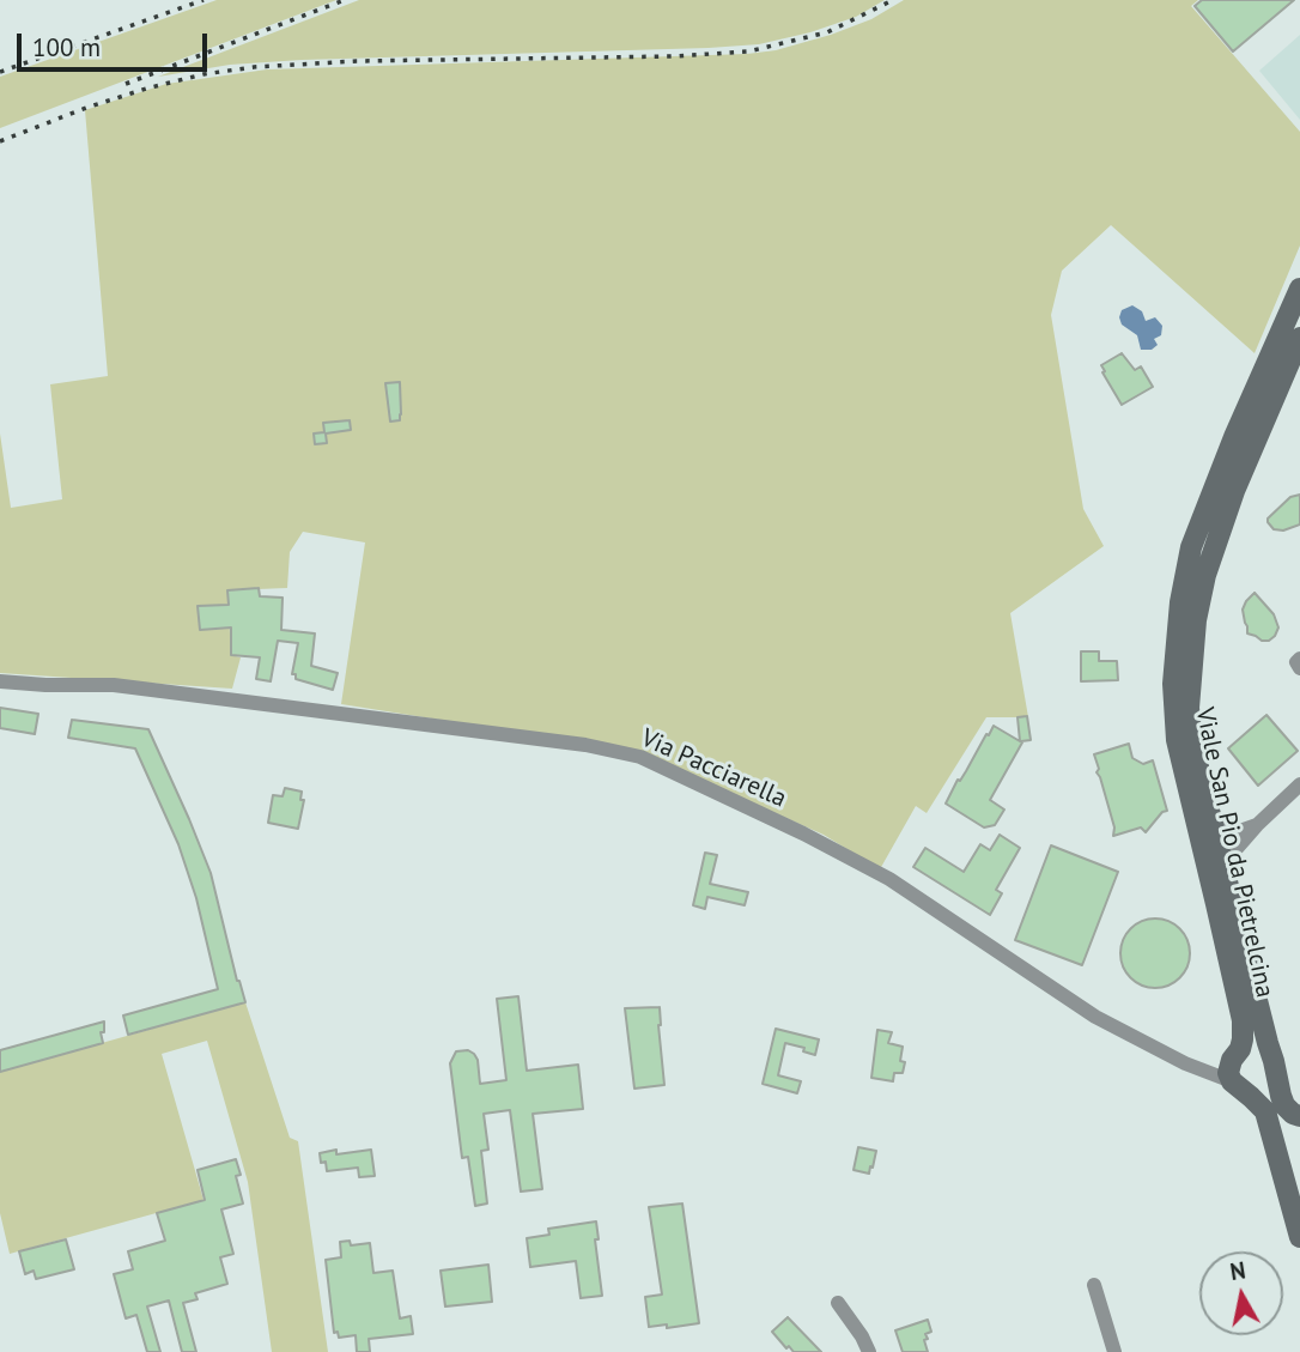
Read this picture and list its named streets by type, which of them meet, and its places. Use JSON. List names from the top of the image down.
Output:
{
  "streets": {
    "main road": ["Viale San Pio da Pietrelcina"],
    "street": ["Via Pacciarella"]
  },
  "crossings": [
    ["Via Pacciarella", "Viale San Pio da Pietrelcina"]
  ],
  "scale_bar": "100 m",
  "north": "top"
}
